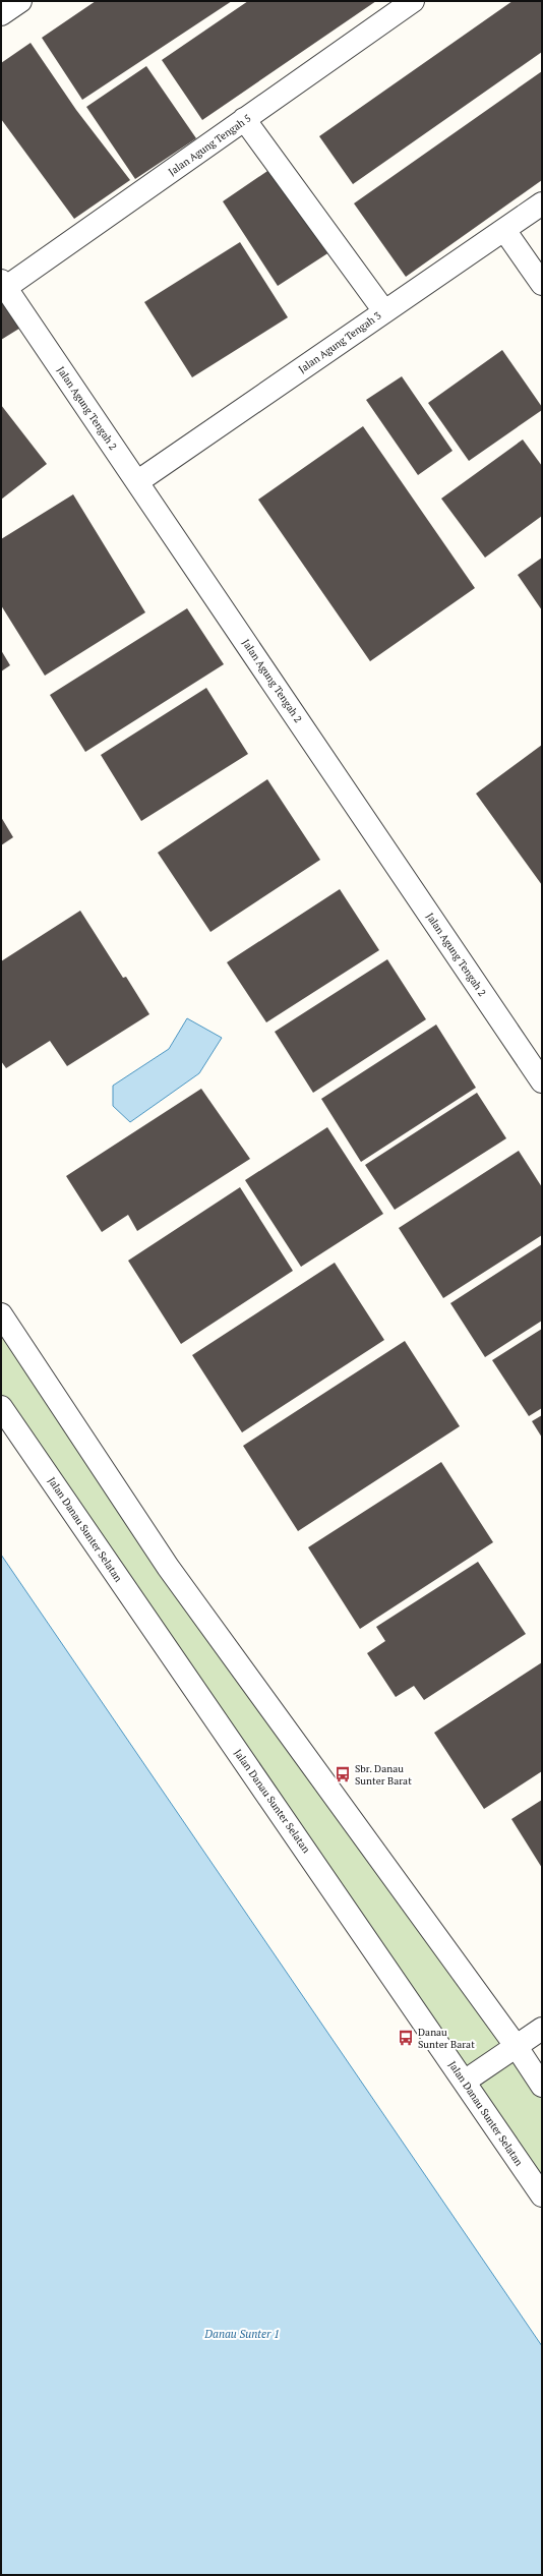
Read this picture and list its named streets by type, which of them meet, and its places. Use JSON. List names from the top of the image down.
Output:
{
  "streets": {
    "street": [
      "Jalan Agung Tengah 5",
      "Jalan Agung Tengah 3",
      "Jalan Agung Tengah 2",
      "Jalan Danau Sunter Selatan"
    ]
  },
  "crossings": [
    ["Jalan Agung Tengah 5", "Jalan Agung Tengah 2"],
    ["Jalan Agung Tengah 3", "Jalan Agung Tengah 2"]
  ],
  "water": ["Danau Sunter 1"],
  "places": {
    "bus stop": ["Sbr. Danau Sunter Barat", "Danau Sunter Barat"]
  }
}
